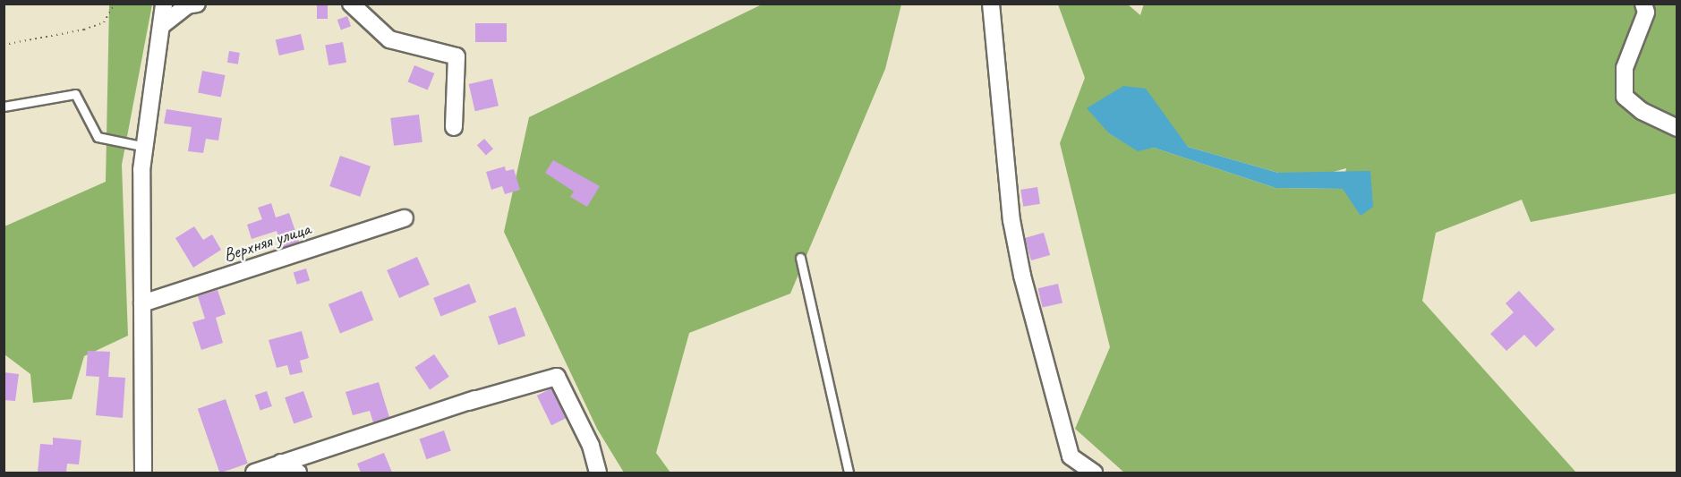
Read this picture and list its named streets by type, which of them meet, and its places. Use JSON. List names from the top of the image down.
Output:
{
  "streets": {
    "street": ["Верхняя улица"]
  }
}
